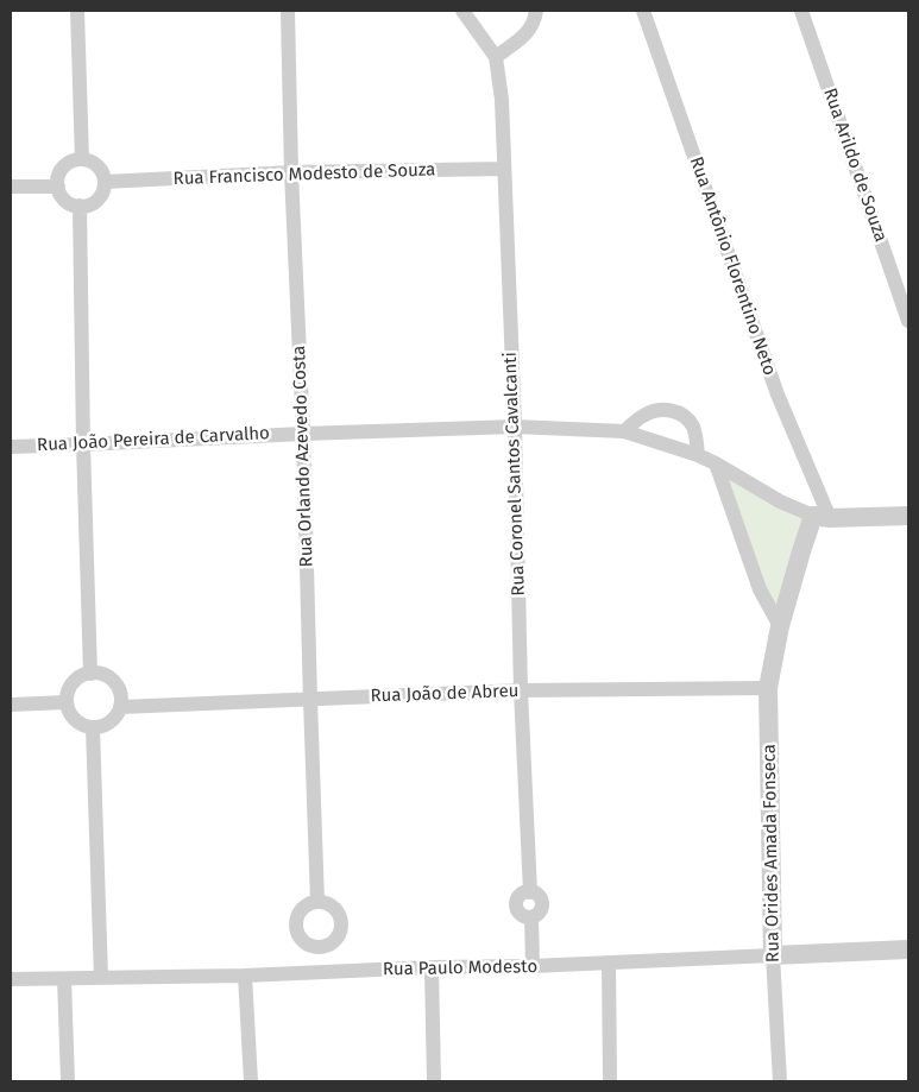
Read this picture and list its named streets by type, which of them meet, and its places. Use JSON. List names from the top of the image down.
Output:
{
  "streets": {
    "street": [
      "Rua Arildo de Souza",
      "Rua Francisco Modesto de Souza",
      "Rua Antônio Florentino Neto",
      "Rua João Pereira de Carvalho",
      "Rua Orlando Azevedo Costa",
      "Rua Coronel Santos Cavalcanti",
      "Rua João de Abreu",
      "Rua Orides Amada Fonseca",
      "Rua Paulo Modesto"
    ]
  },
  "crossings": [
    ["Rua Francisco Modesto de Souza", "Rua Orlando Azevedo Costa"],
    ["Rua Francisco Modesto de Souza", "Rua Coronel Santos Cavalcanti"],
    ["Rua Antônio Florentino Neto", "Rua João Pereira de Carvalho"],
    ["Rua Antônio Florentino Neto", "Rua Orides Amada Fonseca"],
    ["Rua João Pereira de Carvalho", "Rua Orlando Azevedo Costa"],
    ["Rua João Pereira de Carvalho", "Rua Coronel Santos Cavalcanti"],
    ["Rua João Pereira de Carvalho", "Rua Orides Amada Fonseca"],
    ["Rua Orlando Azevedo Costa", "Rua João de Abreu"],
    ["Rua Coronel Santos Cavalcanti", "Rua João de Abreu"],
    ["Rua Coronel Santos Cavalcanti", "Rua Paulo Modesto"],
    ["Rua João de Abreu", "Rua Orides Amada Fonseca"],
    ["Rua Orides Amada Fonseca", "Rua Paulo Modesto"]
  ]
}
